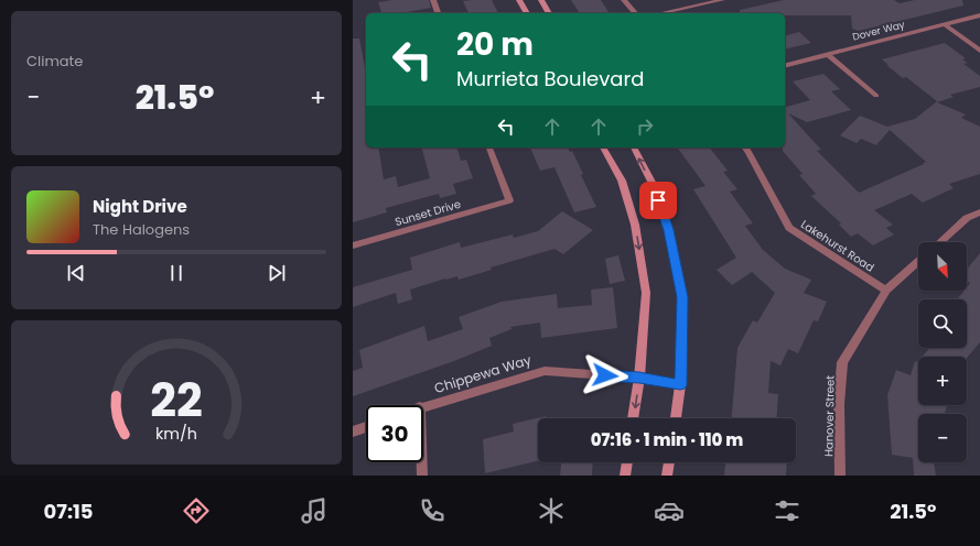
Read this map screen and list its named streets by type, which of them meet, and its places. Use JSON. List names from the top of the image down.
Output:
{
  "streets": {
    "street": [
      "Dover Way",
      "Sunset Drive",
      "Lakehurst Road",
      "Chippewa Way",
      "Hanover Street"
    ]
  },
  "crossings": [
    ["Lakehurst Road", "Hanover Street"]
  ],
  "north": "bottom right",
  "page": {
    "tile": "Climate",
    "turn": ["20 m", "Murrieta Boulevard"],
    "heat": ["−", "21.5°", "+"],
    "song": ["Night Drive", "The Halogens"],
    "map_buttons": ["+", "−"],
    "limit": "30",
    "trip": "07:16 · 1 min · 110 m",
    "tabs": ["07:15", "21.5°"],
    "gauge": ["22", "km/h"]
  }
}
